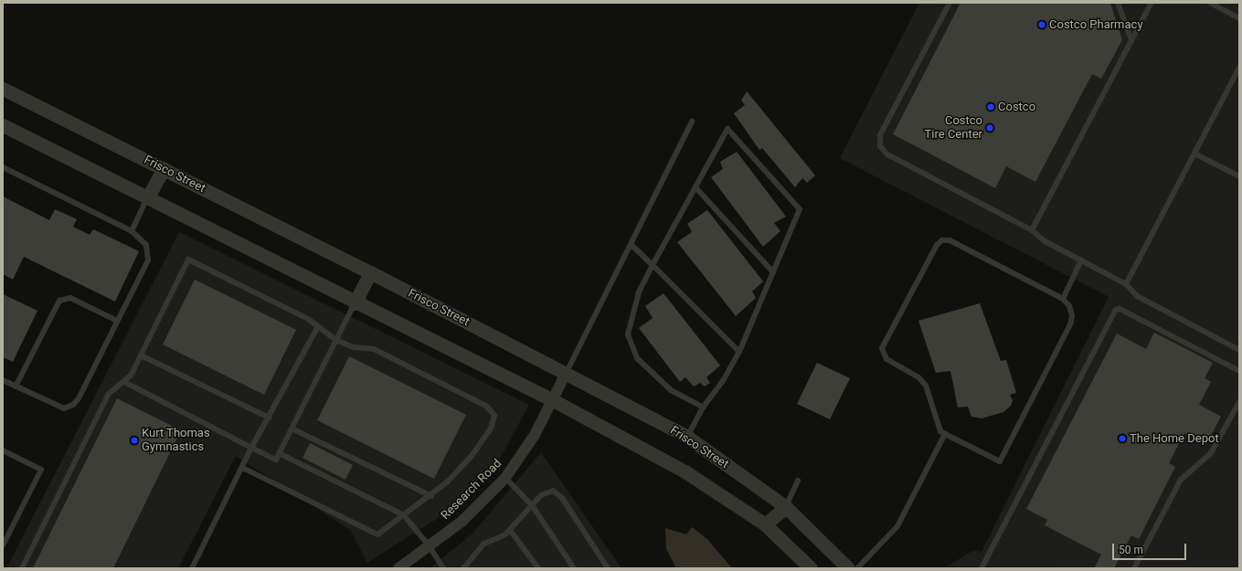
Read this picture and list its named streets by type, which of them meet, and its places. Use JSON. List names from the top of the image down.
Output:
{
  "streets": {
    "street": ["Frisco Street", "Research Road"]
  },
  "crossings": [
    ["Frisco Street", "Research Road"]
  ],
  "places": [
    "Costco Pharmacy",
    "Costco",
    "Costco Tire Center",
    "The Home Depot",
    "Kurt Thomas Gymnastics"
  ],
  "scale_bar": "50 m"
}
